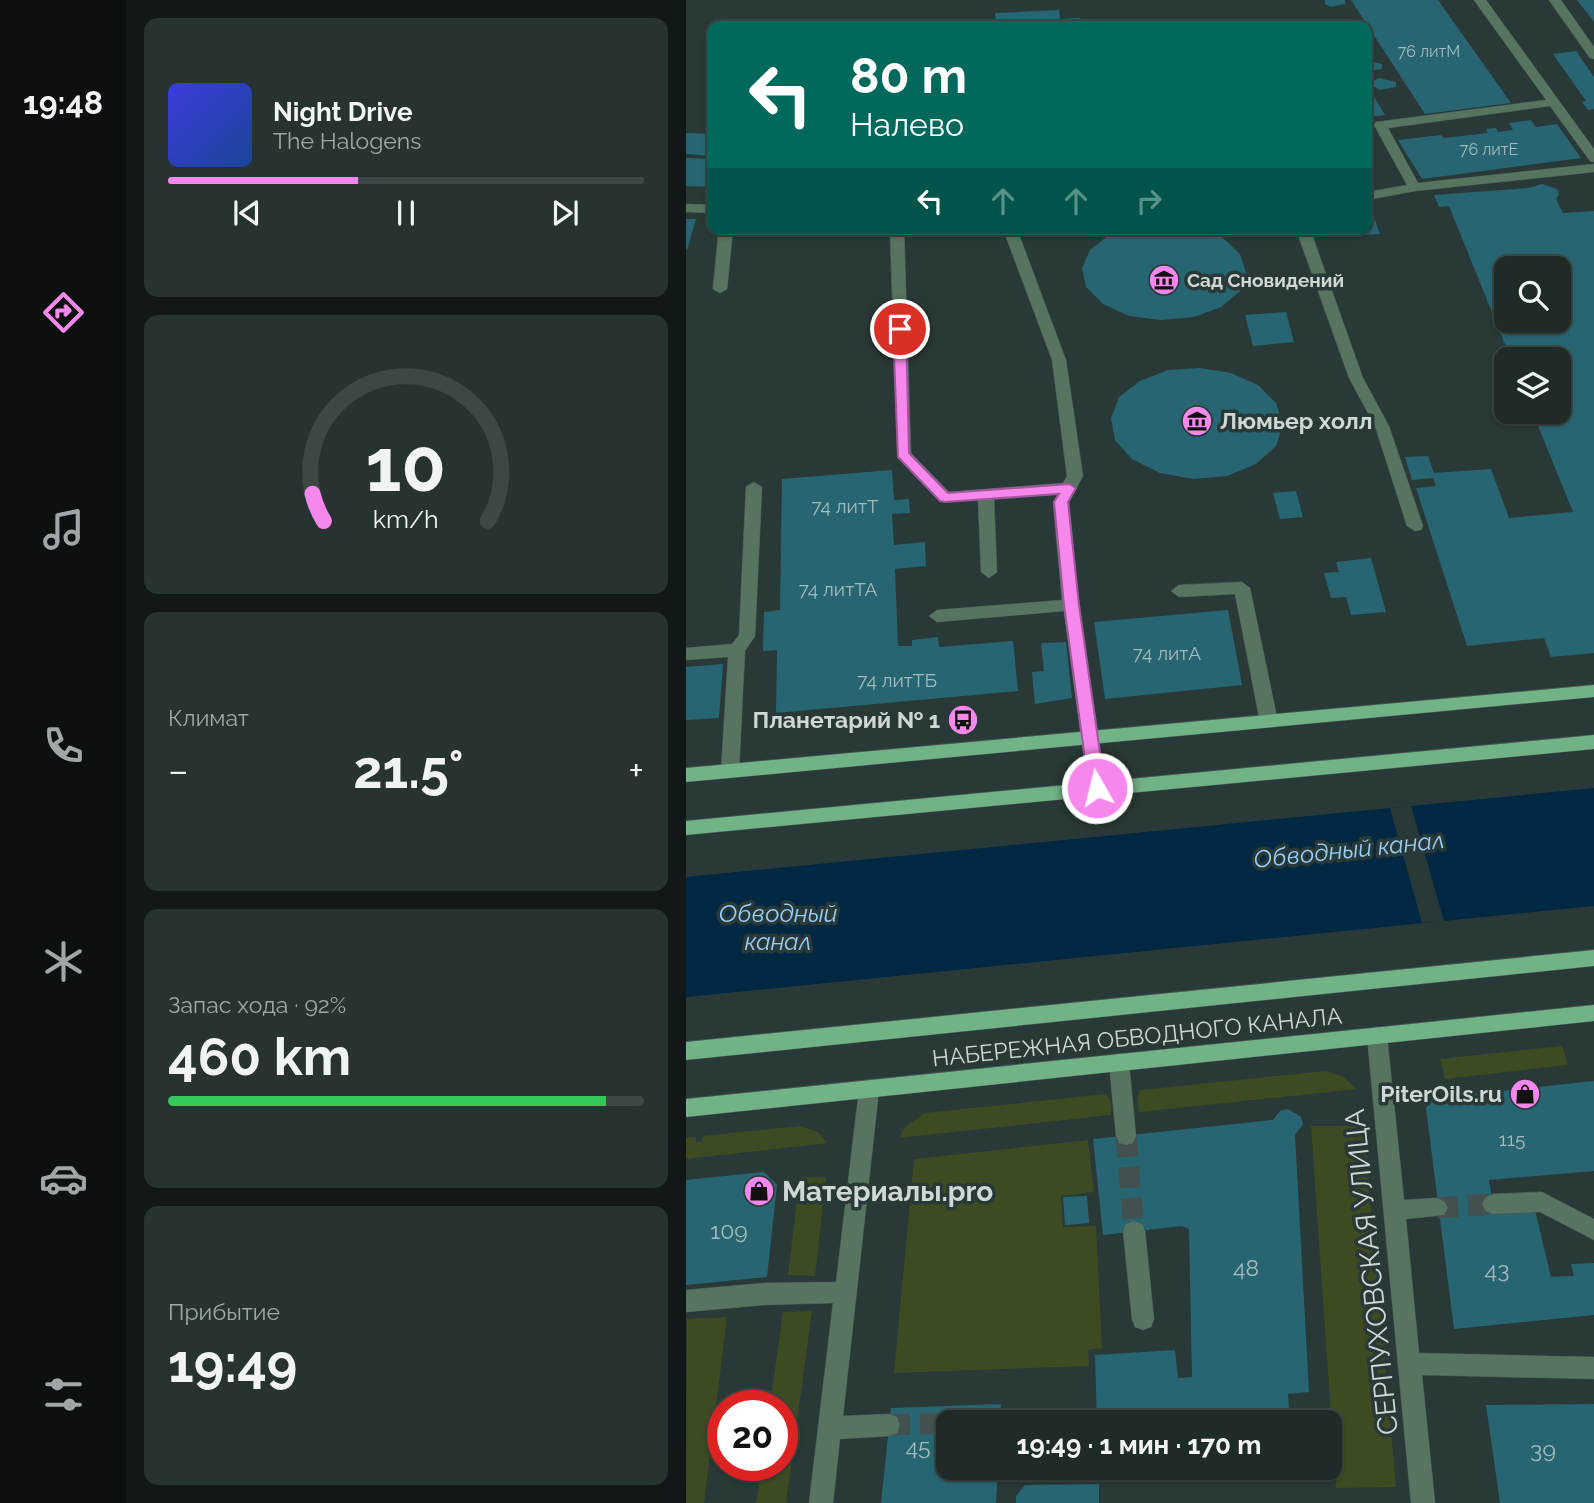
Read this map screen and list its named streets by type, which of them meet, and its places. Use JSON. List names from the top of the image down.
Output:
{
  "streets": {
    "main road": ["НАБЕРЕЖНАЯ ОБВОДНОГО КАНАЛА"],
    "street": ["СЕРПУХОВСКАЯ УЛИЦА"]
  },
  "crossings": [
    ["НАБЕРЕЖНАЯ ОБВОДНОГО КАНАЛА", "СЕРПУХОВСКАЯ УЛИЦА"]
  ],
  "water": ["Обводный канал"],
  "places": {
    "museum": ["Сад Сновидений", "Люмьер холл"],
    "bus stop": ["Планетарий № 1"],
    "shop": ["PiterOils.ru", "Материалы.pro"]
  },
  "house_numbers": [
    "76 литМ",
    "76 литЕ",
    "74 литТ",
    "74 литТА",
    "74 литА",
    "74 литТБ",
    "115",
    "109",
    "48",
    "43",
    "45",
    "39"
  ],
  "page": {
    "tabs": "19:48",
    "turn": ["80 m", "Налево"],
    "song": ["Night Drive", "The Halogens"],
    "tile": [
      "Климат",
      ["Запас хода · 92%", "460 km"],
      ["Прибытие", "19:49"]
    ],
    "heat": ["−", "21.5°", "+"],
    "limit": "20",
    "trip": "19:49 · 1 мин · 170 m",
    "gauge": ["10", "km/h"]
  }
}
